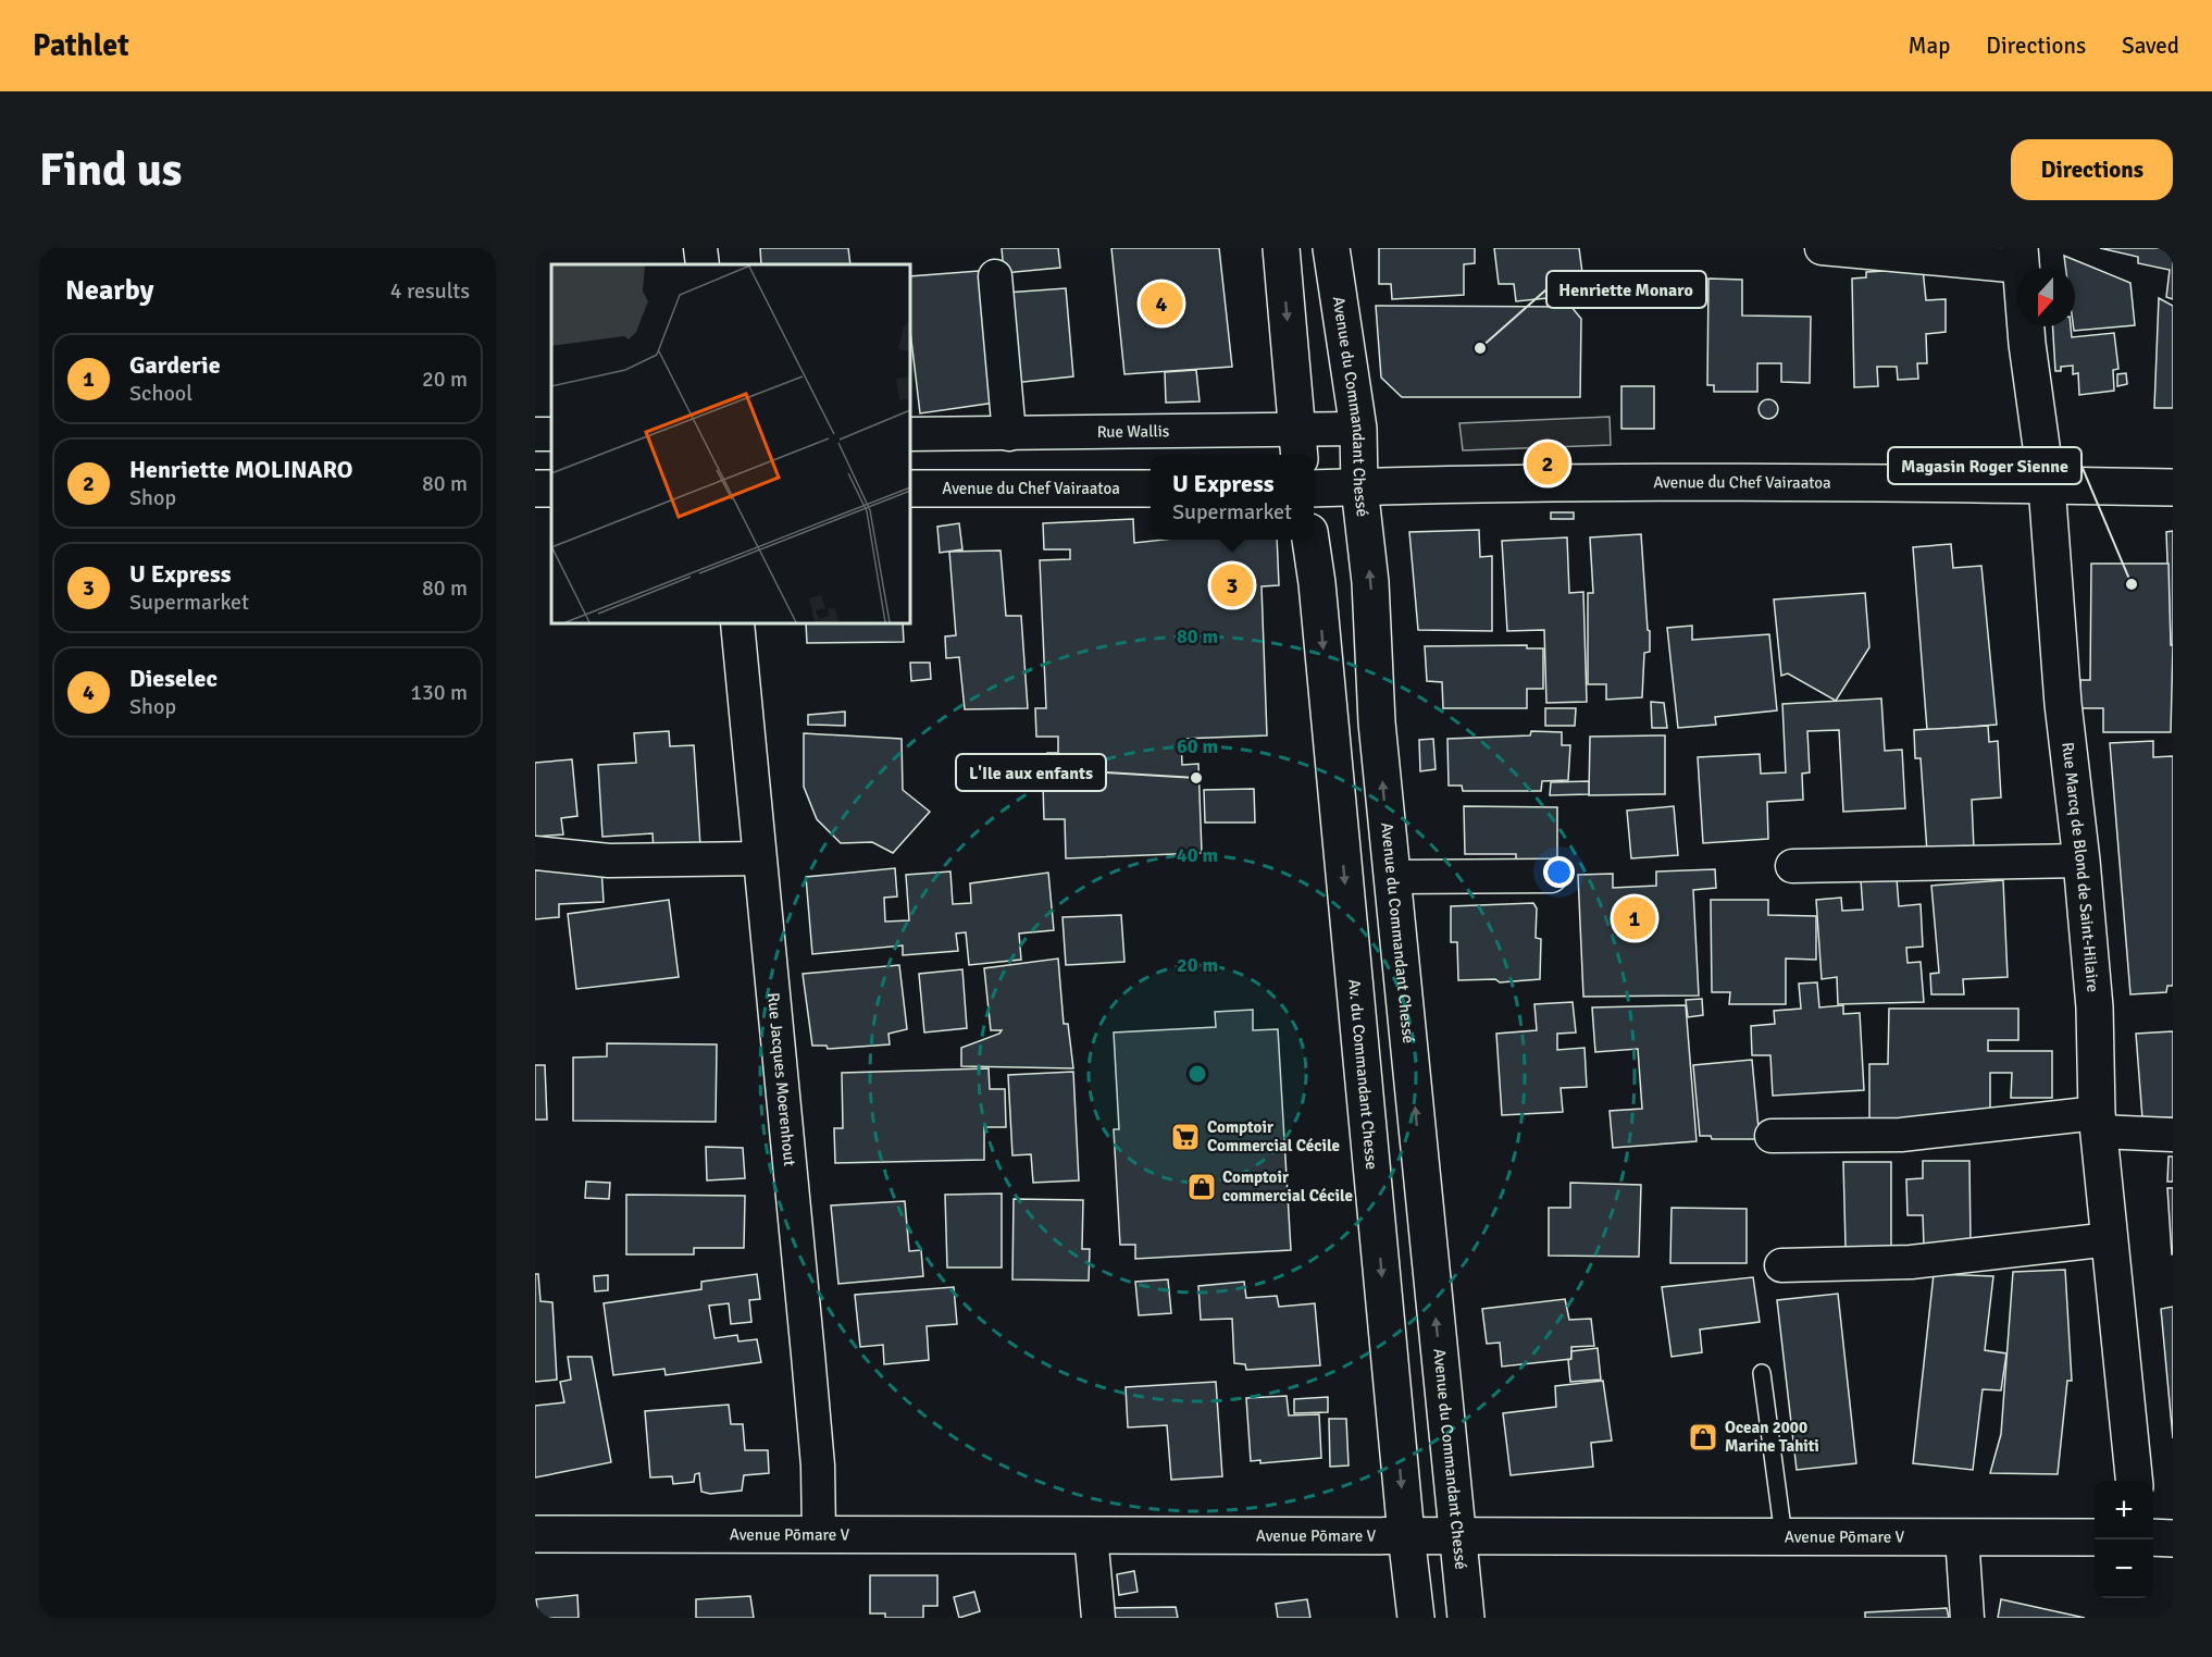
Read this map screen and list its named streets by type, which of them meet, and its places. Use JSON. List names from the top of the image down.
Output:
{
  "streets": {
    "main road": [
      "Avenue du Commandant Chessé",
      "Avenue du Chef Vairaatoa",
      "Rue Marcq de Blond de Saint-Hilaire",
      "Av. du Commandant Chesse",
      "Avenue Pōmare V"
    ],
    "street": ["Rue Wallis", "Rue Jacques Moerenhout"]
  },
  "crossings": [
    ["Avenue du Commandant Chessé", "Rue Wallis"],
    ["Avenue du Commandant Chessé", "Avenue du Chef Vairaatoa"],
    ["Avenue du Commandant Chessé", "Avenue Pōmare V"],
    ["Avenue du Chef Vairaatoa", "Rue Marcq de Blond de Saint-Hilaire"],
    ["Av. du Commandant Chesse", "Avenue Pōmare V"],
    ["Rue Jacques Moerenhout", "Avenue Pōmare V"]
  ],
  "one_way": ["Avenue du Commandant Chessé", "Av. du Commandant Chesse"],
  "places": {
    "other": ["Henriette Monaro", "Magasin Roger Sienne", "L'Ile aux enfants"],
    "supermarket": ["Comptoir Commercial Cécile"],
    "shop": ["Comptoir commercial Cécile", "Ocean 2000 Marine Tahiti"]
  },
  "north": "bottom",
  "page": {
    "header": "Pathlet",
    "nav": ["Map", "Directions", "Saved"],
    "buttons": "Directions",
    "title": "Find us",
    "heading": ["Nearby", "4 results"],
    "pins": [
      "4",
      "2",
      "3",
      "1"
    ],
    "list": [
      {
        "mark": "1",
        "name": "Garderie",
        "note": "School",
        "value": "20 m"
      },
      {
        "mark": "2",
        "name": "Henriette MOLINARO",
        "note": "Shop",
        "value": "80 m"
      },
      {
        "mark": "3",
        "name": "U Express",
        "note": "Supermarket",
        "value": "80 m"
      },
      {
        "mark": "4",
        "name": "Dieselec",
        "note": "Shop",
        "value": "130 m"
      }
    ],
    "popup": ["U Express", "Supermarket"],
    "map_buttons": ["+", "−"]
  },
  "rings": [
    "80 m",
    "60 m",
    "40 m",
    "20 m"
  ]
}
